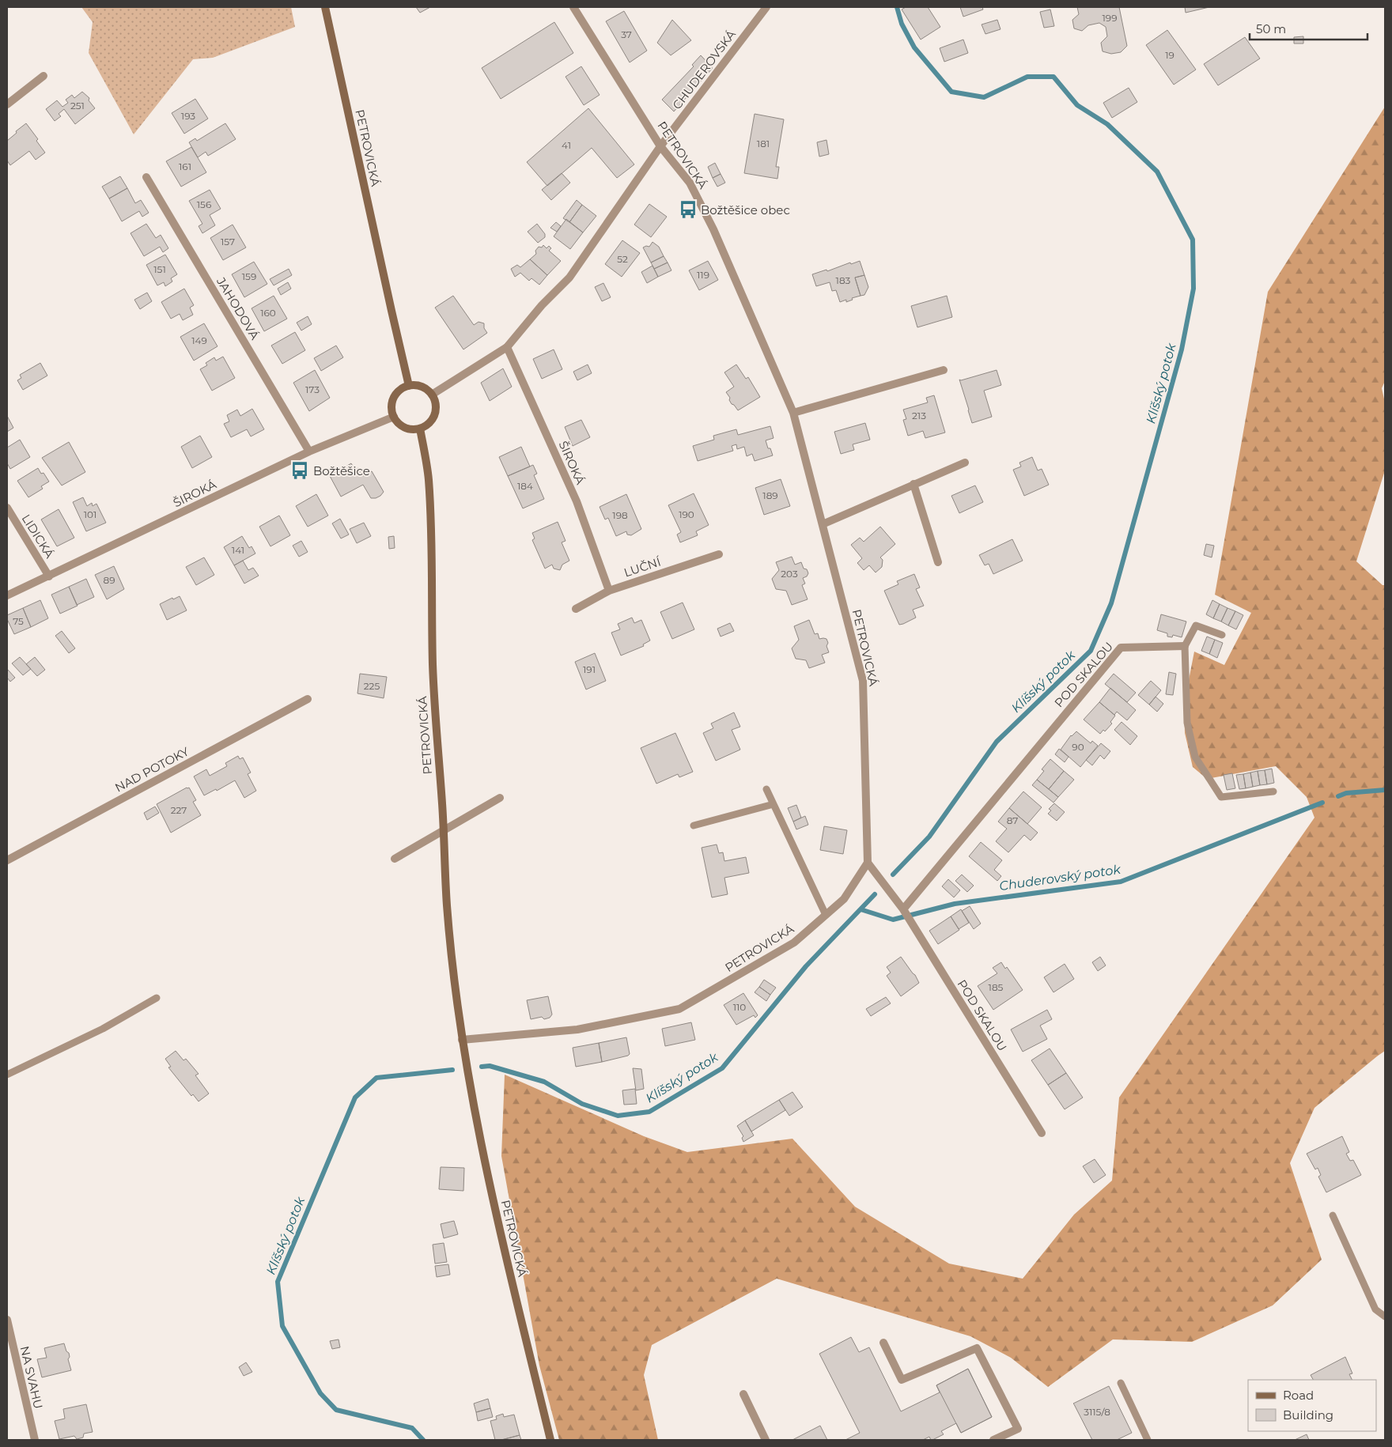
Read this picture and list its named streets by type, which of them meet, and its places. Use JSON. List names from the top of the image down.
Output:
{
  "streets": {
    "main road": ["PETROVICKÁ"],
    "street": [
      "CHUDEROVSKÁ",
      "JAHODOVÁ",
      "ŠIROKÁ",
      "LIDICKÁ",
      "LUČNÍ",
      "POD SKALOU",
      "NAD POTOKY",
      "NA SVAHU"
    ]
  },
  "crossings": [
    ["CHUDEROVSKÁ", "PETROVICKÁ"],
    ["PETROVICKÁ", "ŠIROKÁ"],
    ["PETROVICKÁ", "POD SKALOU"],
    ["JAHODOVÁ", "ŠIROKÁ"],
    ["ŠIROKÁ", "LIDICKÁ"],
    ["ŠIROKÁ", "LUČNÍ"]
  ],
  "water": ["Klíšský potok", "Chuderovský potok"],
  "places": {
    "bus stop": ["Božtěšice obec", "Božtěšice"]
  },
  "house_numbers": [
    "199",
    "37",
    "19",
    "251",
    "193",
    "181",
    "41",
    "161",
    "156",
    "157",
    "52",
    "151",
    "119",
    "159",
    "183",
    "160",
    "149",
    "173",
    "213",
    "184",
    "189",
    "101",
    "190",
    "198",
    "141",
    "203",
    "89",
    "75",
    "191",
    "225",
    "90",
    "227",
    "87",
    "185",
    "110",
    "3115/8"
  ],
  "legend": ["Road", "Building"],
  "scale_bar": "50 m"
}
